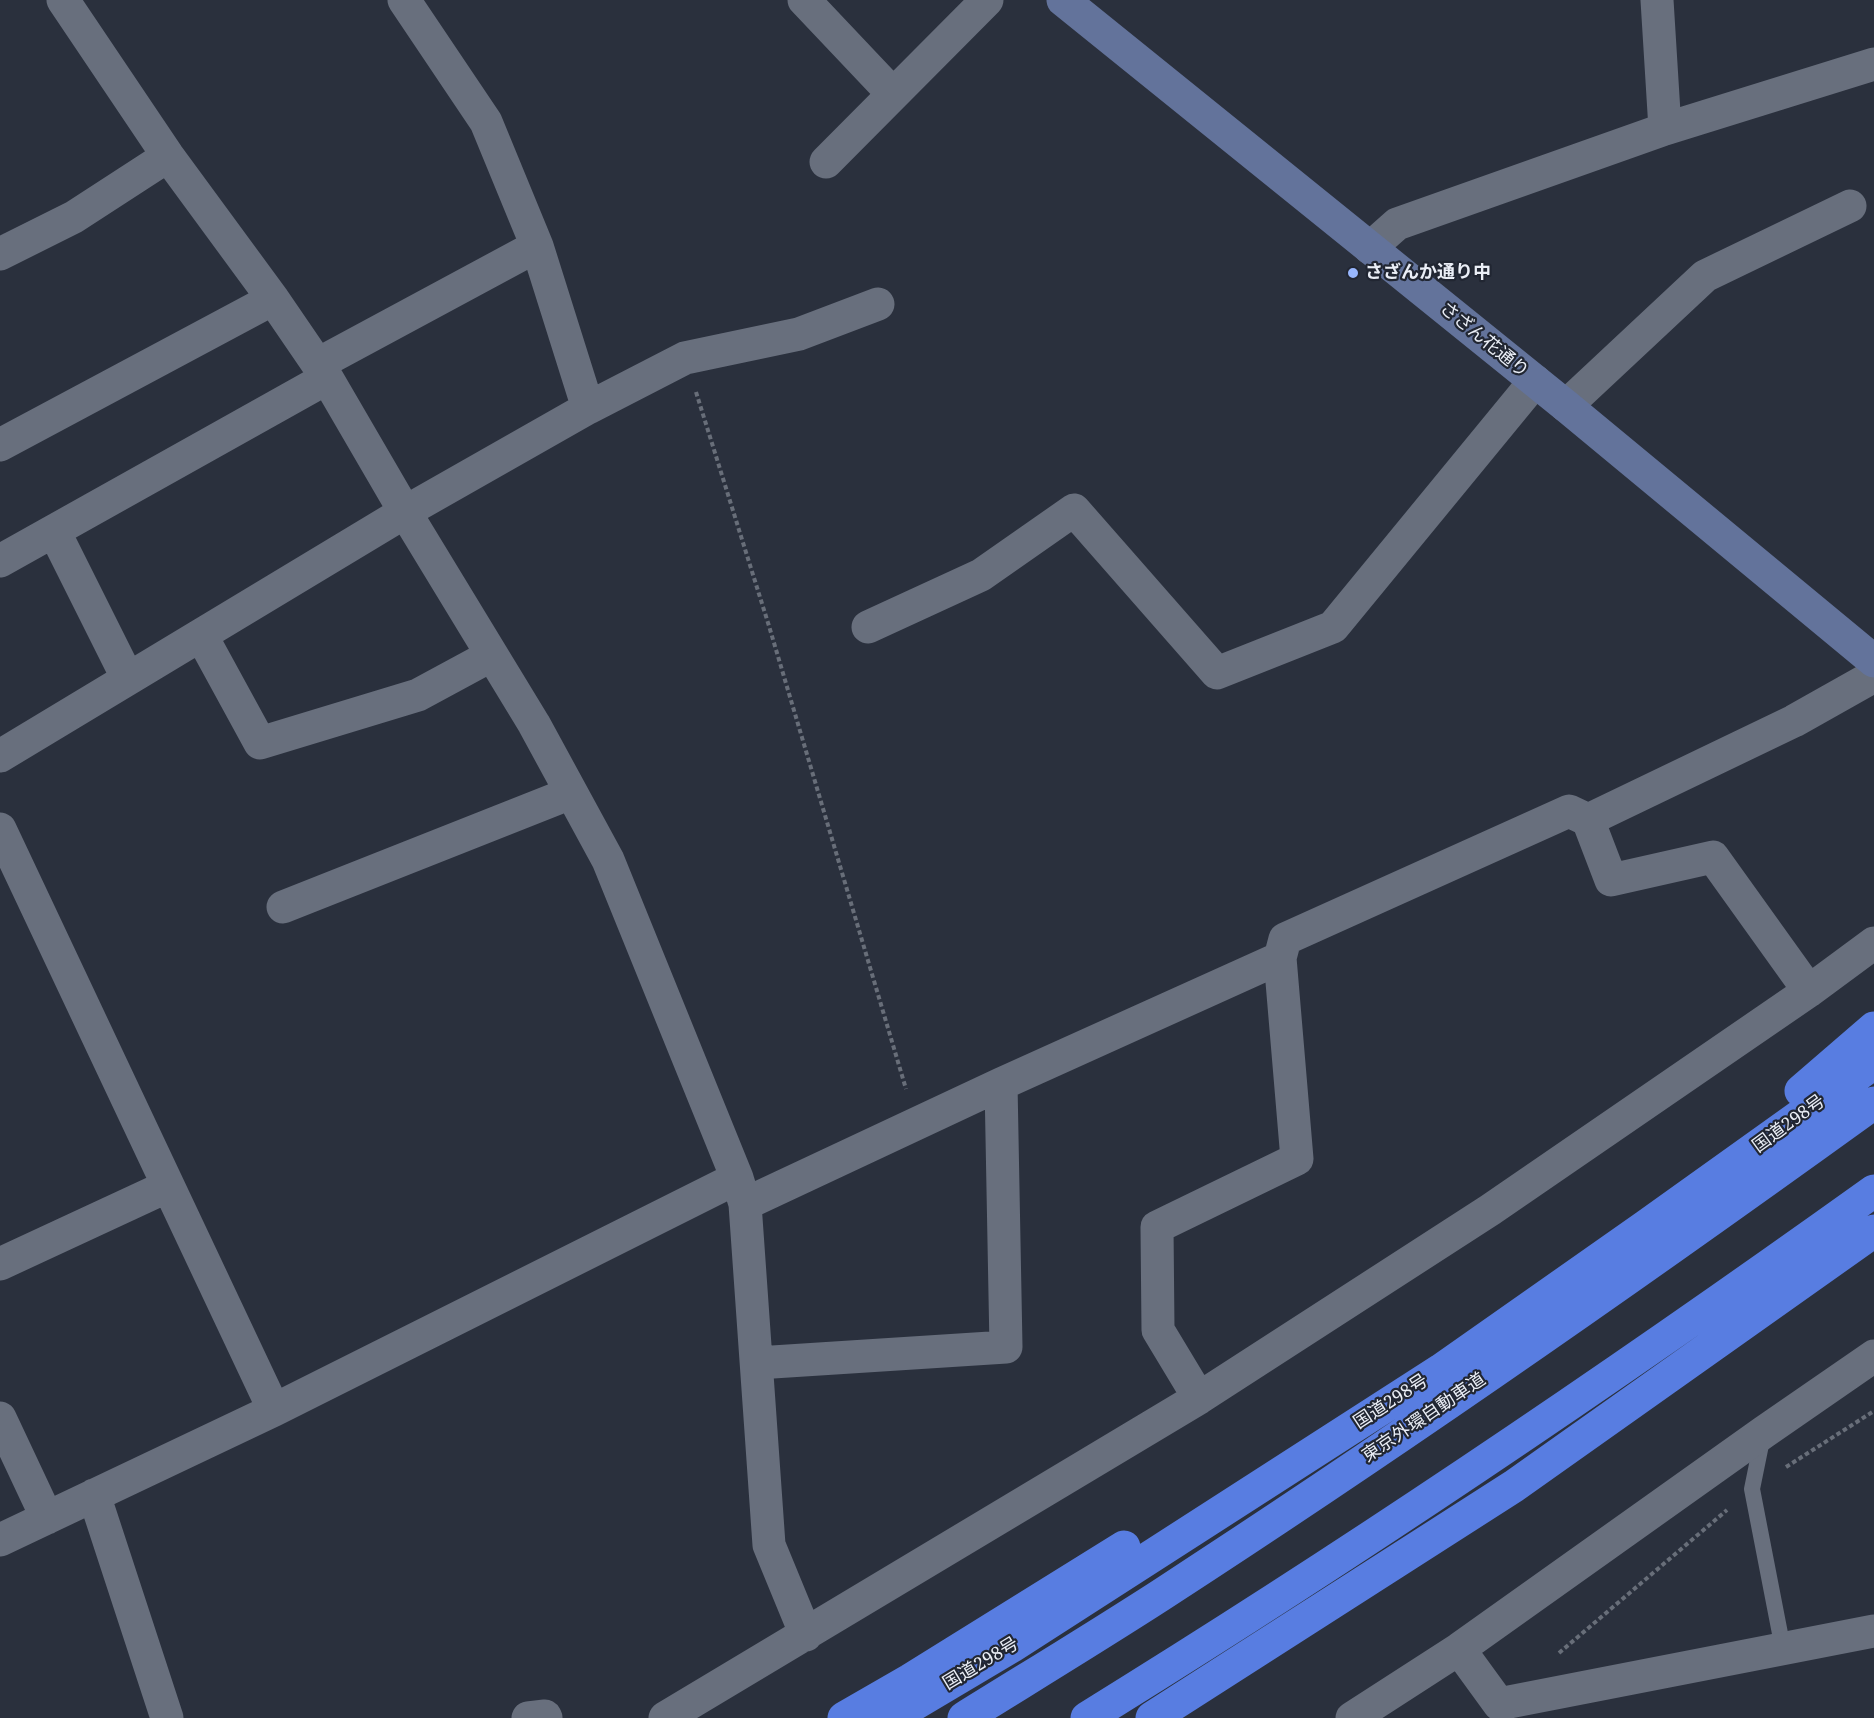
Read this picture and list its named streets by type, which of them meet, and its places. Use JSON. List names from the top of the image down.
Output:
{
  "streets": {
    "highway": ["国道298号", "東京外環自動車道"],
    "street": ["さざん花通り"]
  },
  "places": ["さざんか通り中"]
}
